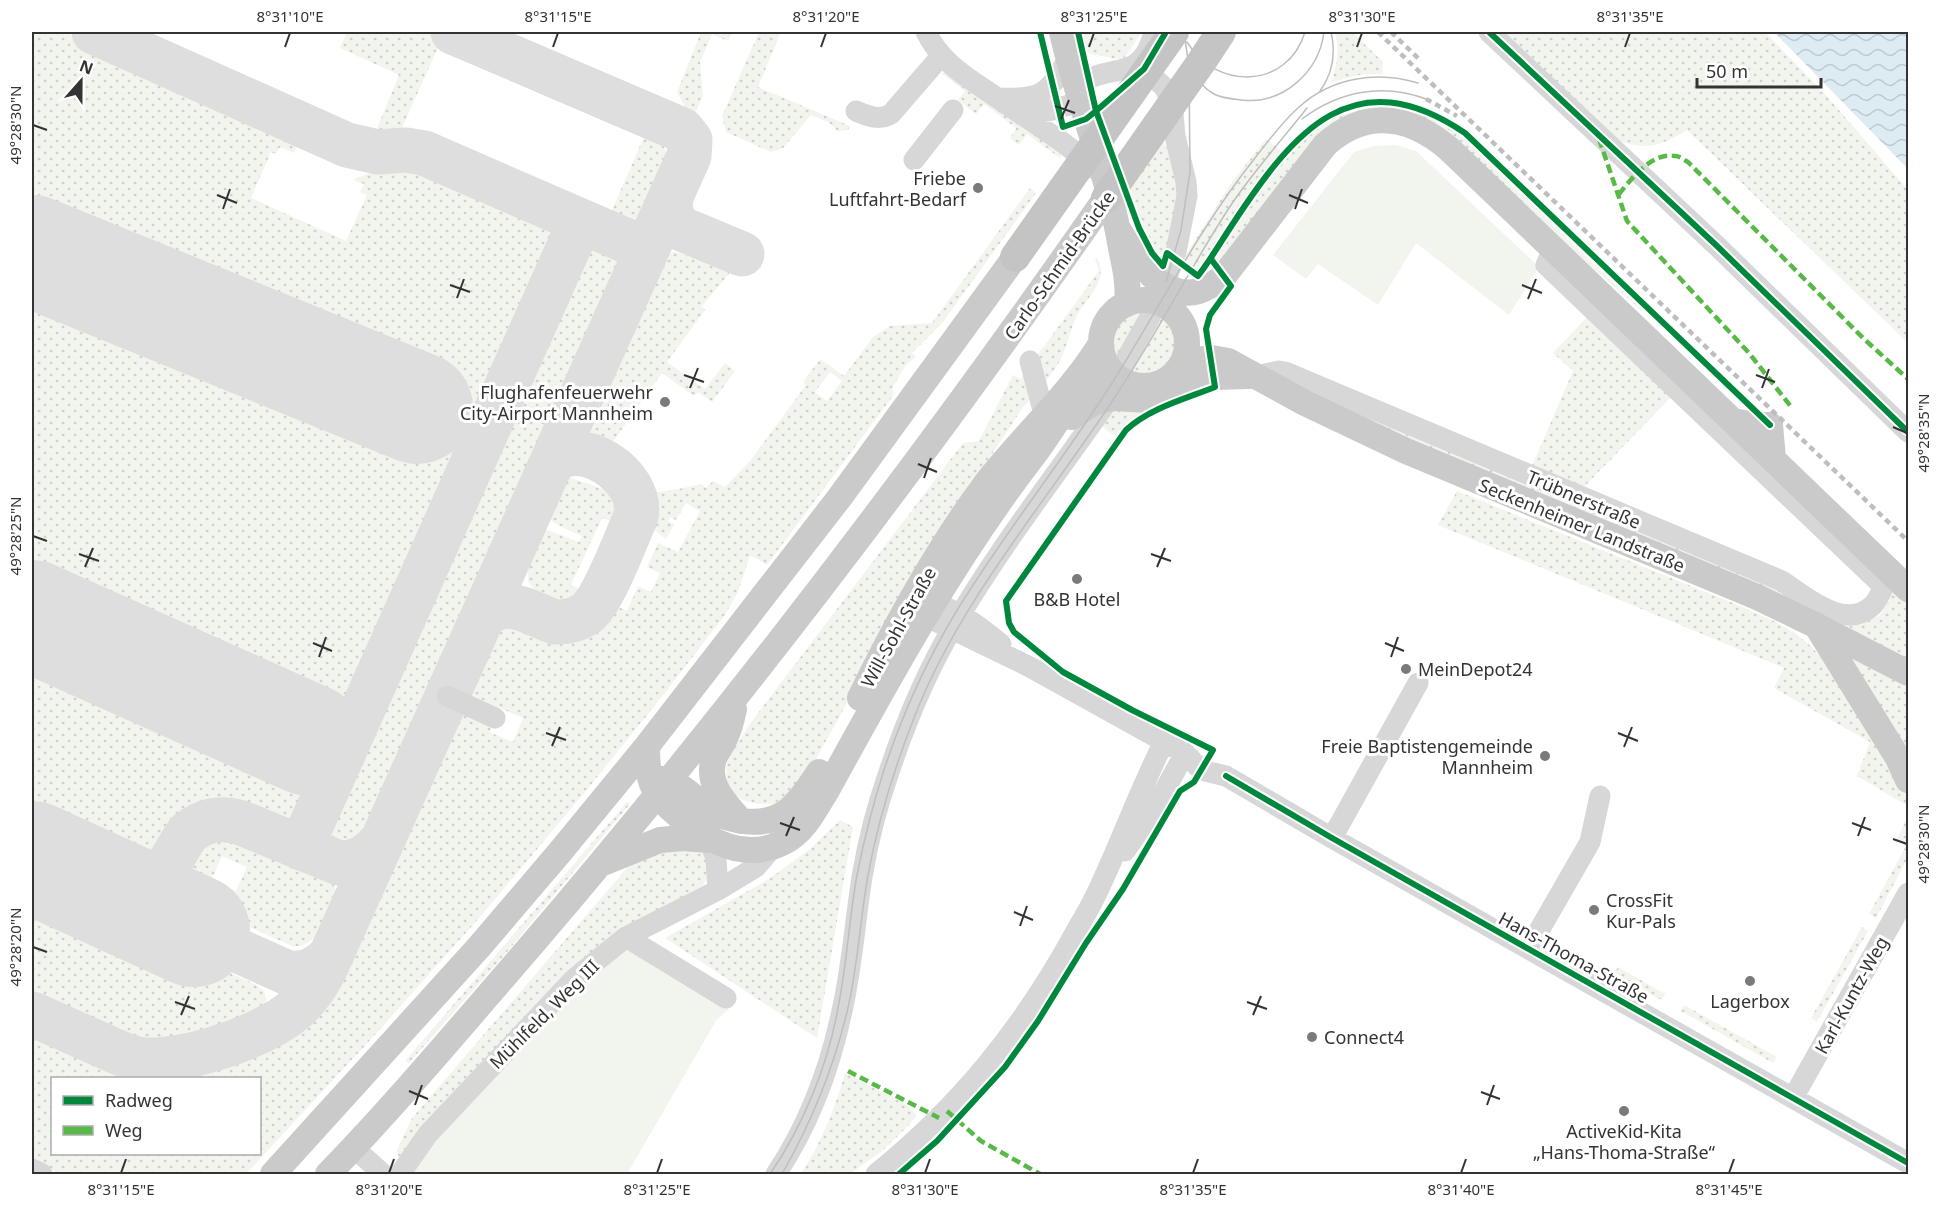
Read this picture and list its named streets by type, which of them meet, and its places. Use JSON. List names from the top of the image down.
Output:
{
  "streets": {
    "highway": ["Carlo-Schmid-Brücke"],
    "main road": ["Seckenheimer Landstraße", "Will-Sohl-Straße"],
    "street": [
      "Trübnerstraße",
      "Hans-Thoma-Straße",
      "Karl-Kuntz-Weg",
      "Mühlfeld, Weg III"
    ]
  },
  "crossings": [
    ["Carlo-Schmid-Brücke", "Will-Sohl-Straße"],
    ["Trübnerstraße", "Seckenheimer Landstraße"],
    ["Will-Sohl-Straße", "Hans-Thoma-Straße"],
    ["Will-Sohl-Straße", "Mühlfeld, Weg III"],
    ["Hans-Thoma-Straße", "Karl-Kuntz-Weg"]
  ],
  "places": [
    "Friebe Luftfahrt-Bedarf",
    "Flughafenfeuerwehr City-Airport Mannheim",
    "B&B Hotel",
    "MeinDepot24",
    "Freie Baptistengemeinde Mannheim",
    "CrossFit Kur-Pals",
    "Lagerbox",
    "Connect4",
    "ActiveKid-Kita „Hans-Thoma-Straße“"
  ],
  "legend": ["Radweg", "Weg"],
  "scale_bar": "50 m",
  "north": "top",
  "coordinates": [
    "8°31'10\"E",
    "8°31'15\"E",
    "8°31'20\"E",
    "8°31'25\"E",
    "8°31'30\"E",
    "8°31'35\"E",
    "49°28'30\"N",
    "49°28'35\"N",
    "49°28'25\"N",
    "49°28'20\"N",
    "8°31'40\"E",
    "8°31'45\"E"
  ]
}
